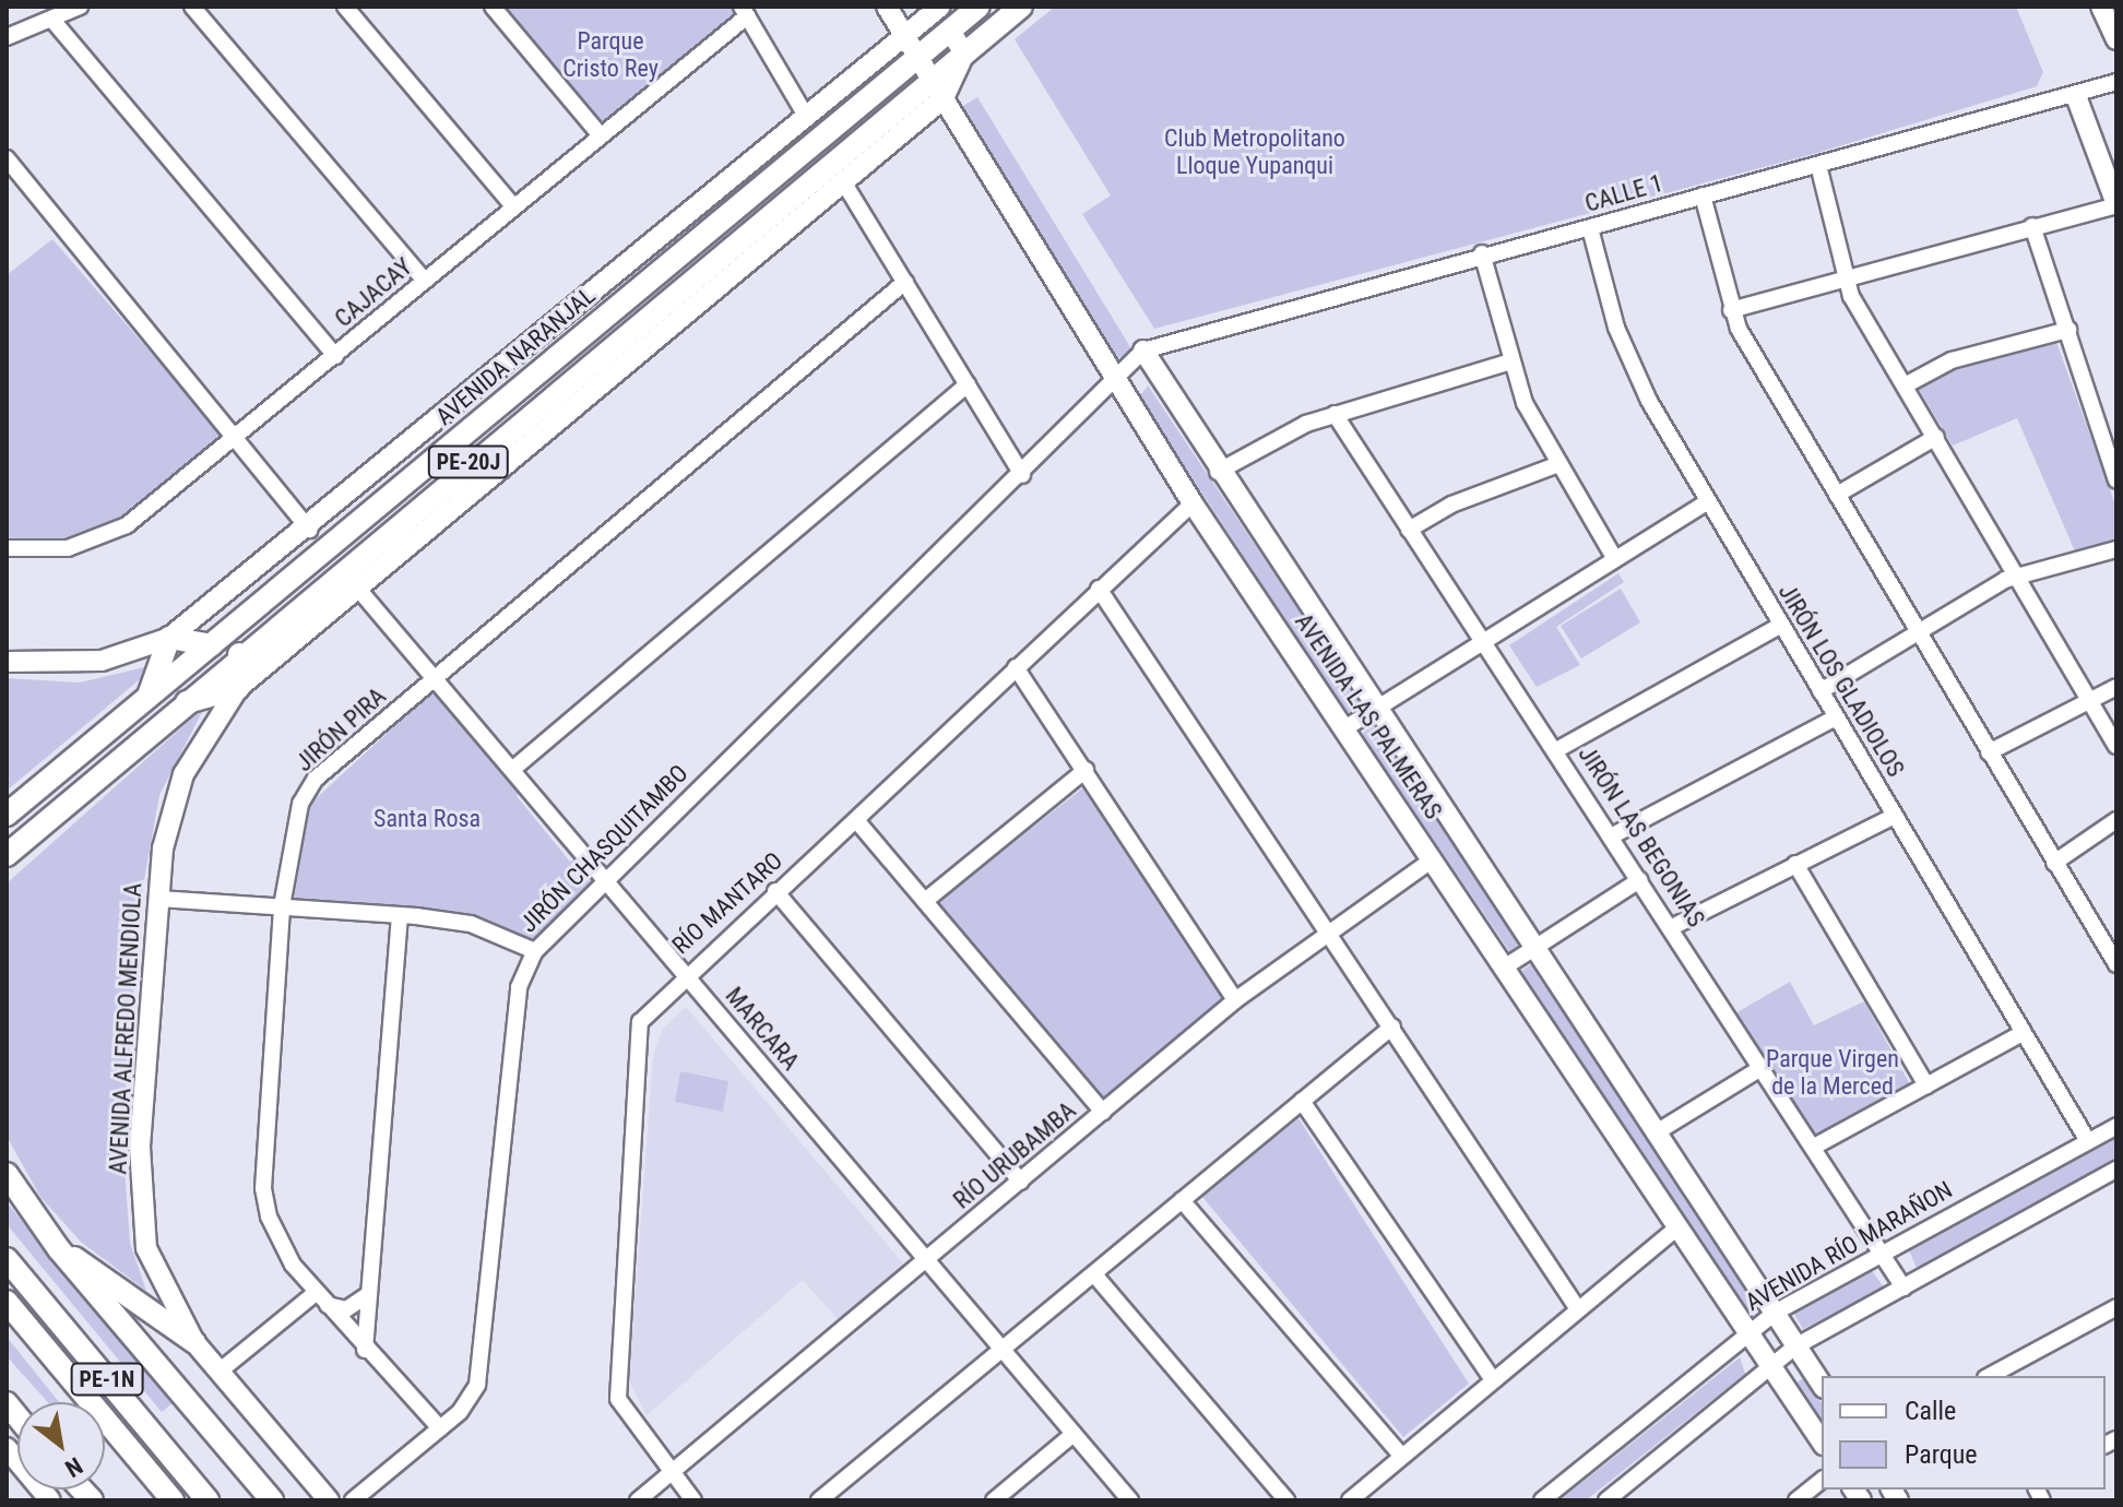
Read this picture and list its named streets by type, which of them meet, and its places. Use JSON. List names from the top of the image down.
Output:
{
  "streets": {
    "highway": ["AVENIDA NARANJAL", "PE-20J", "PE-1N"],
    "main road": ["AVENIDA LAS PALMERAS", "AVENIDA ALFREDO MENDIOLA"],
    "street": [
      "CALLE 1",
      "CAJACAY",
      "JIRÓN LOS GLADIOLOS",
      "JIRÓN PIRA",
      "JIRÓN LAS BEGONIAS",
      "JIRÓN CHASQUITAMBO",
      "RÍO MANTARO",
      "MARCARA",
      "RÍO URUBAMBA",
      "AVENIDA RÍO MARAÑON"
    ]
  },
  "crossings": [
    ["CALLE 1", "JIRÓN LOS GLADIOLOS"],
    ["CALLE 1", "AVENIDA LAS PALMERAS"],
    ["CALLE 1", "JIRÓN CHASQUITAMBO"],
    ["AVENIDA NARANJAL", "AVENIDA LAS PALMERAS"],
    ["PE-20J", "AVENIDA LAS PALMERAS"],
    ["JIRÓN LOS GLADIOLOS", "AVENIDA RÍO MARAÑON"],
    ["AVENIDA LAS PALMERAS", "JIRÓN CHASQUITAMBO"],
    ["AVENIDA LAS PALMERAS", "RÍO MANTARO"],
    ["AVENIDA LAS PALMERAS", "RÍO URUBAMBA"],
    ["AVENIDA LAS PALMERAS", "AVENIDA RÍO MARAÑON"],
    ["JIRÓN PIRA", "JIRÓN CHASQUITAMBO"],
    ["JIRÓN PIRA", "MARCARA"],
    ["JIRÓN LAS BEGONIAS", "AVENIDA RÍO MARAÑON"],
    ["JIRÓN CHASQUITAMBO", "MARCARA"],
    ["RÍO MANTARO", "MARCARA"],
    ["RÍO MANTARO", "RÍO URUBAMBA"],
    ["MARCARA", "RÍO URUBAMBA"]
  ],
  "parks": [
    "Parque Cristo Rey",
    "Club Metropolitano Lloque Yupanqui",
    "Santa Rosa",
    "Parque Virgen de la Merced"
  ],
  "legend": ["Calle", "Parque"],
  "north": "bottom right"
}
